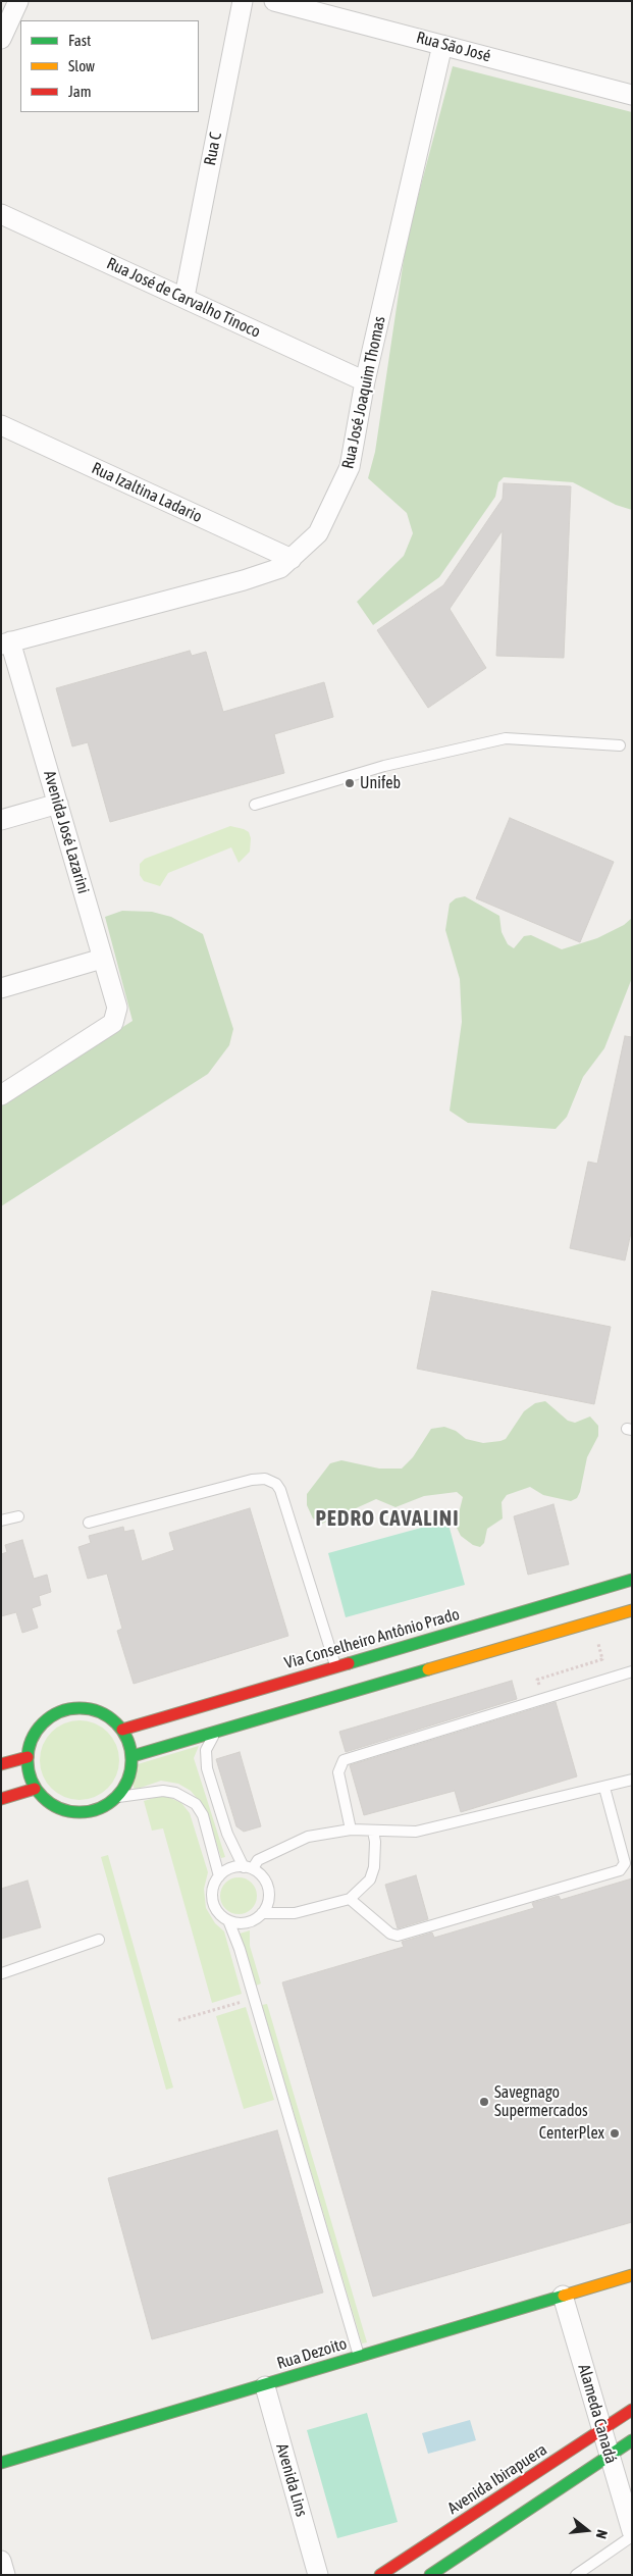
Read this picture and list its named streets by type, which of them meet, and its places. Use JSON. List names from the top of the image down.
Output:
{
  "streets": {
    "main road": ["Via Conselheiro Antônio Prado", "Rua Dezoito", "Avenida Ibirapuera"],
    "street": [
      "Rua São José",
      "Rua C",
      "Rua José de Carvalho Tinoco",
      "Rua José Joaquim Thomas",
      "Rua Izaltina Ladario",
      "Avenida José Lazarini",
      "Alameda Canadá",
      "Avenida Lins"
    ]
  },
  "crossings": [
    ["Rua São José", "Rua José Joaquim Thomas"],
    ["Rua C", "Rua José de Carvalho Tinoco"],
    ["Rua José de Carvalho Tinoco", "Rua José Joaquim Thomas"],
    ["Rua José Joaquim Thomas", "Rua Izaltina Ladario"],
    ["Rua José Joaquim Thomas", "Avenida José Lazarini"],
    ["Rua Dezoito", "Alameda Canadá"],
    ["Rua Dezoito", "Avenida Lins"],
    ["Alameda Canadá", "Avenida Ibirapuera"]
  ],
  "districts": ["PEDRO CAVALINI"],
  "places": ["Unifeb", "Savegnago Supermercados", "CenterPlex"],
  "legend": ["Fast", "Slow", "Jam"],
  "north": "right"
}
